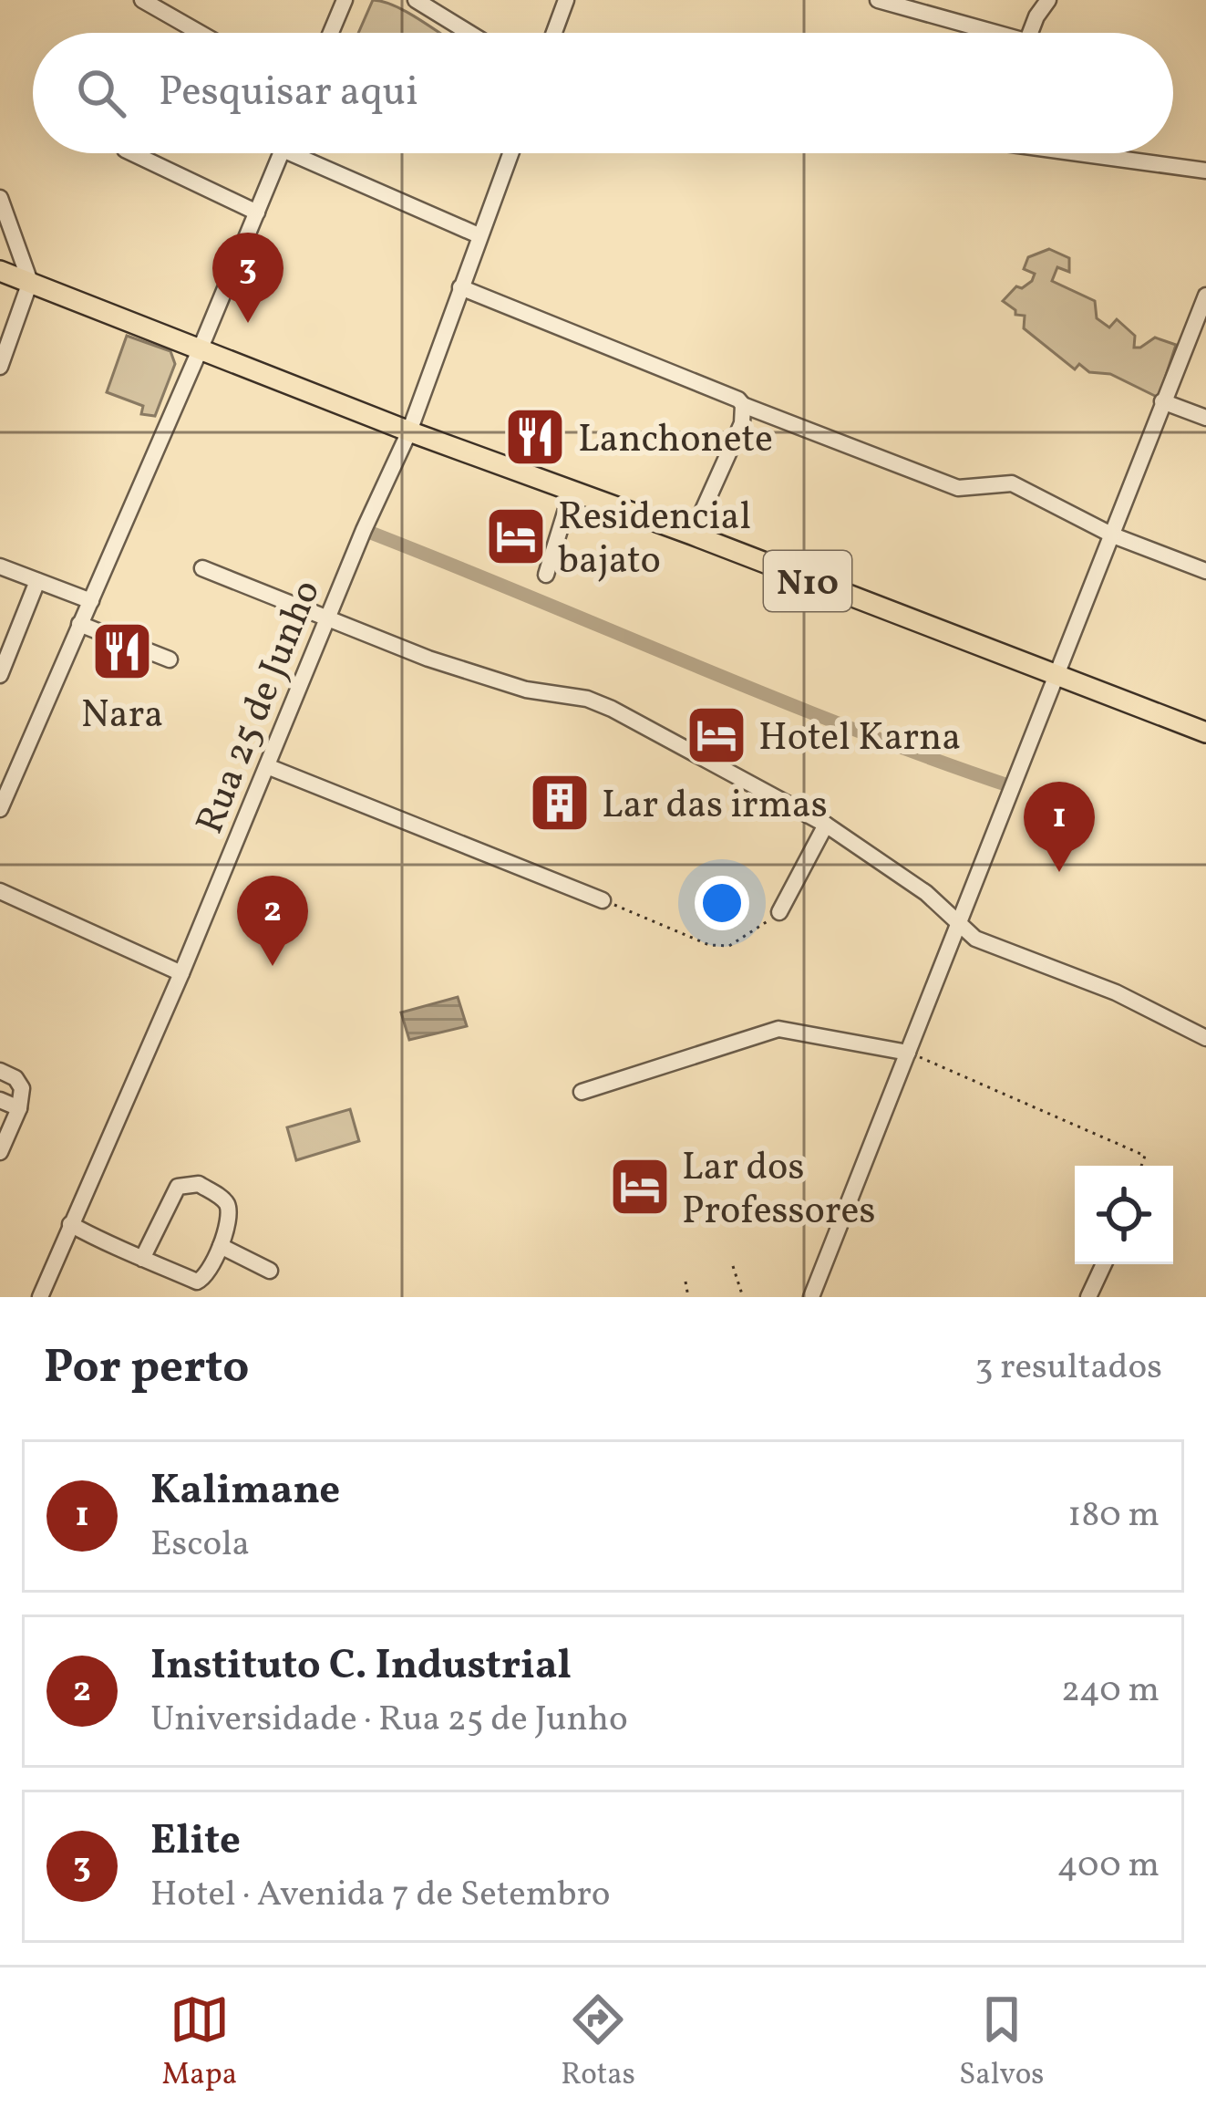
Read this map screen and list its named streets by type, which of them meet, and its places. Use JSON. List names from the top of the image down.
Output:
{
  "streets": {
    "main road": ["N10"],
    "street": ["Rua 25 de Junho"]
  },
  "crossings": [
    ["N10", "Rua 25 de Junho"]
  ],
  "places": {
    "restaurant": ["Lanchonete", "Nara"],
    "hotel": ["Residencial bajato", "Hotel Karna", "Lar dos Professores"],
    "building": ["Lar das irmas"]
  },
  "page": {
    "search": "Pesquisar aqui",
    "pins": ["3", "1", "2"],
    "heading": ["Por perto", "3 resultados"],
    "list": [
      {
        "mark": "1",
        "name": "Kalimane",
        "note": "Escola",
        "value": "180 m"
      },
      {
        "mark": "2",
        "name": "Instituto C. Industrial",
        "note": "Universidade · Rua 25 de Junho",
        "value": "240 m"
      },
      {
        "mark": "3",
        "name": "Elite",
        "note": "Hotel · Avenida 7 de Setembro",
        "value": "400 m"
      }
    ],
    "nav": ["Mapa", "Rotas", "Salvos"]
  }
}
